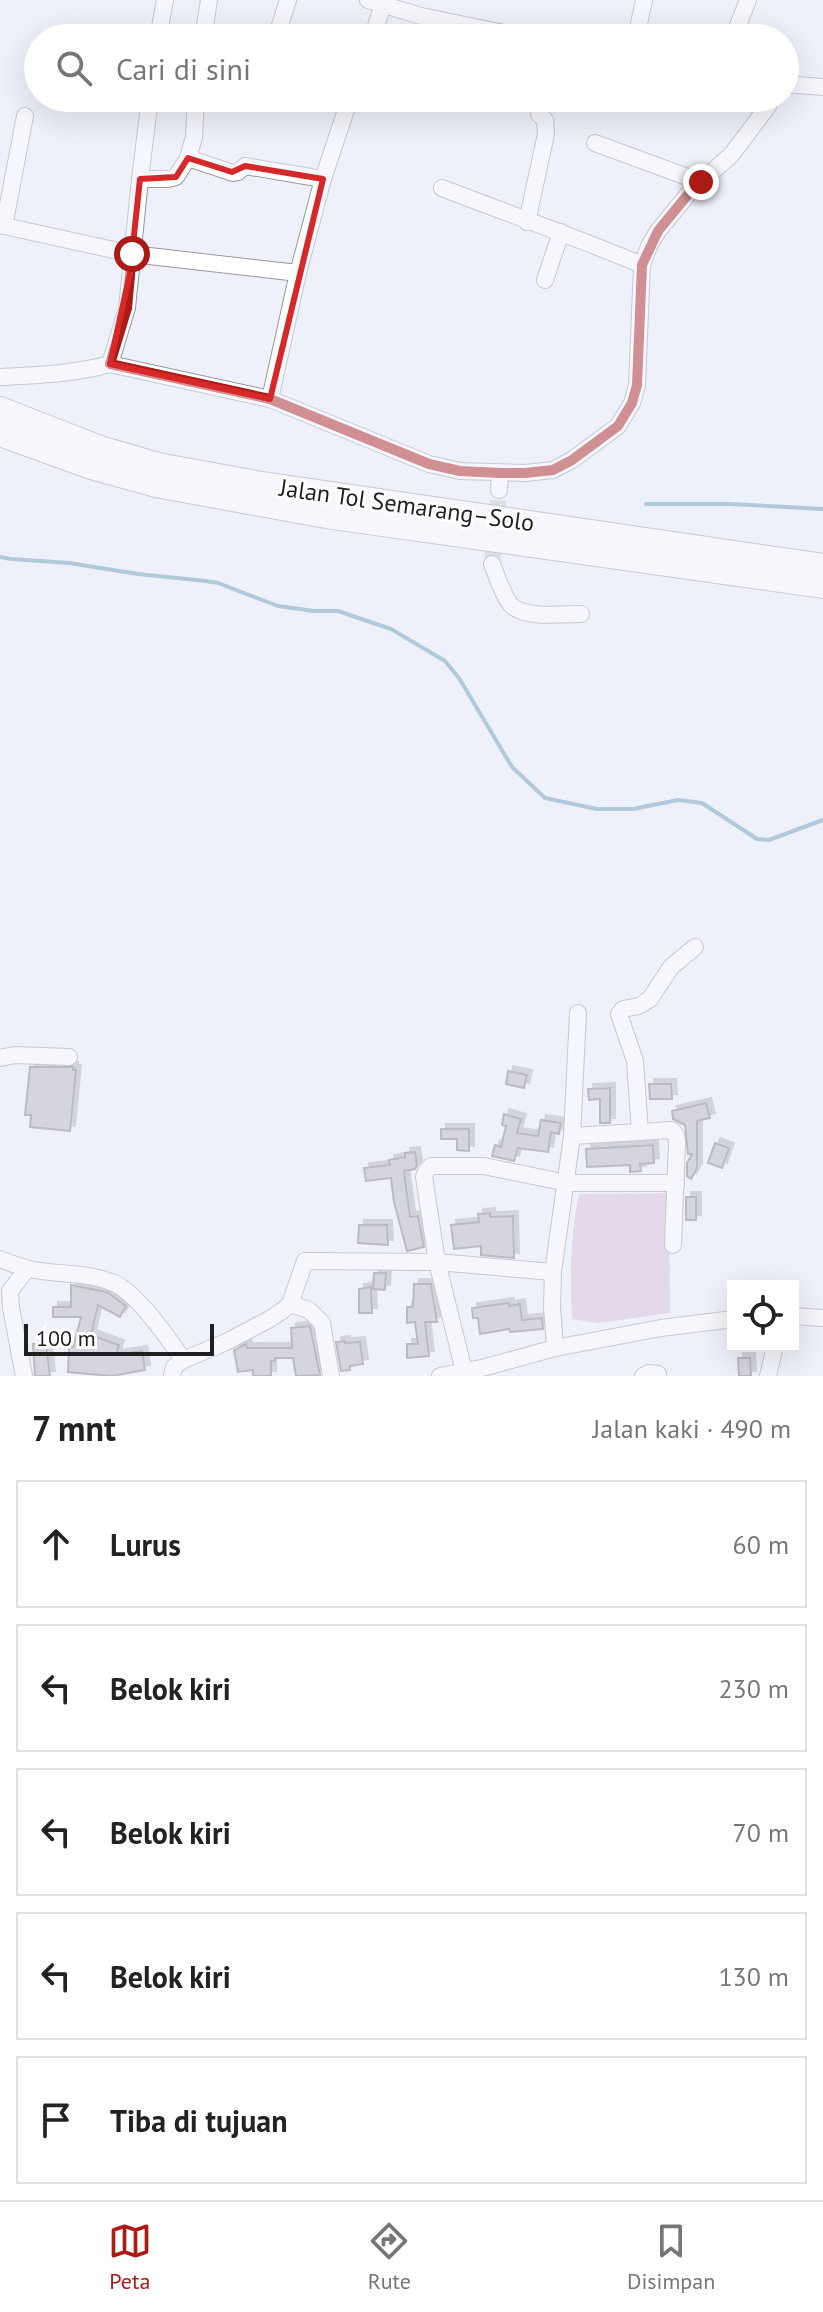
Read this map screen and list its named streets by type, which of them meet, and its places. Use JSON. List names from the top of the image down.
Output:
{
  "streets": {
    "highway": ["Jalan Tol Semarang–Solo"]
  },
  "scale_bar": "100 m",
  "page": {
    "search": "Cari di sini",
    "scale": "100 m",
    "heading": ["7 mnt", "Jalan kaki · 490 m"],
    "list": [
      ["Lurus", "60 m"],
      ["Belok kiri", "230 m"],
      ["Belok kiri", "70 m"],
      ["Belok kiri", "130 m"],
      "Tiba di tujuan"
    ],
    "nav": ["Peta", "Rute", "Disimpan"]
  }
}
